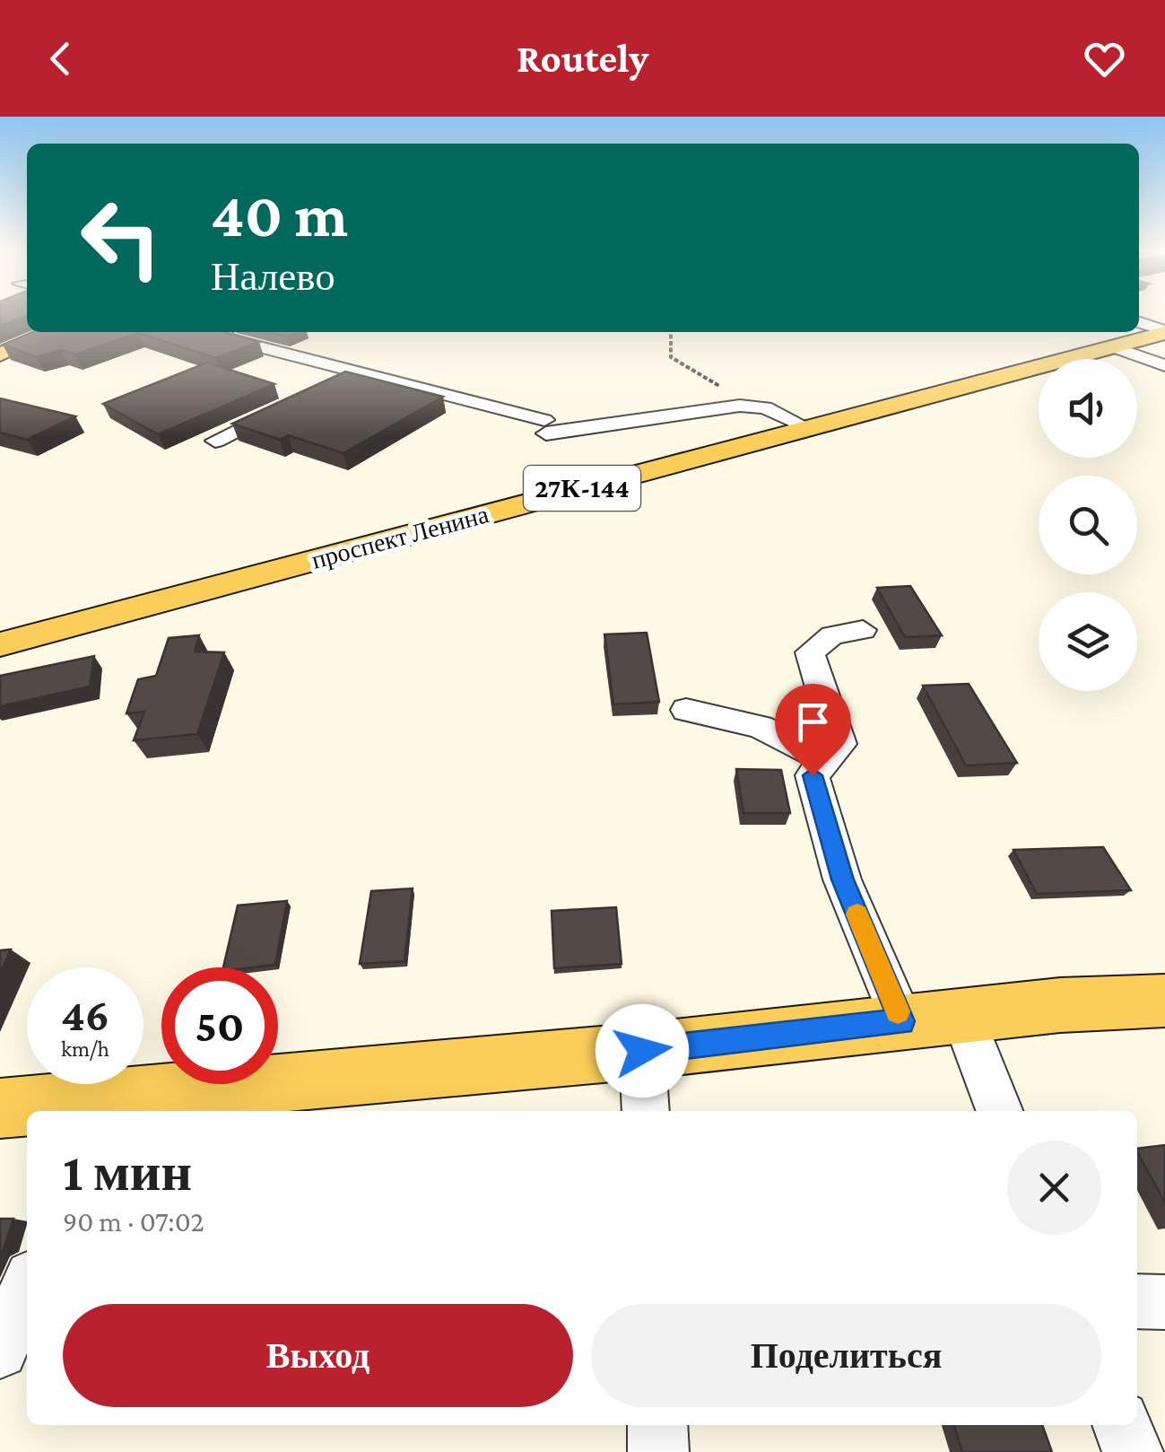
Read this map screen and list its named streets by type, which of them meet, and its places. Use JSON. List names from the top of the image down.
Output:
{
  "streets": {
    "main road": ["27К-144", "проспект Ленина"]
  },
  "page": {
    "header": "Routely",
    "turn": ["40 m", "Налево"],
    "speed": "46 km/h",
    "limit": "50",
    "heading": ["1 мин", "90 m · 07:02"],
    "buttons": ["Выход", "Поделиться"]
  }
}
